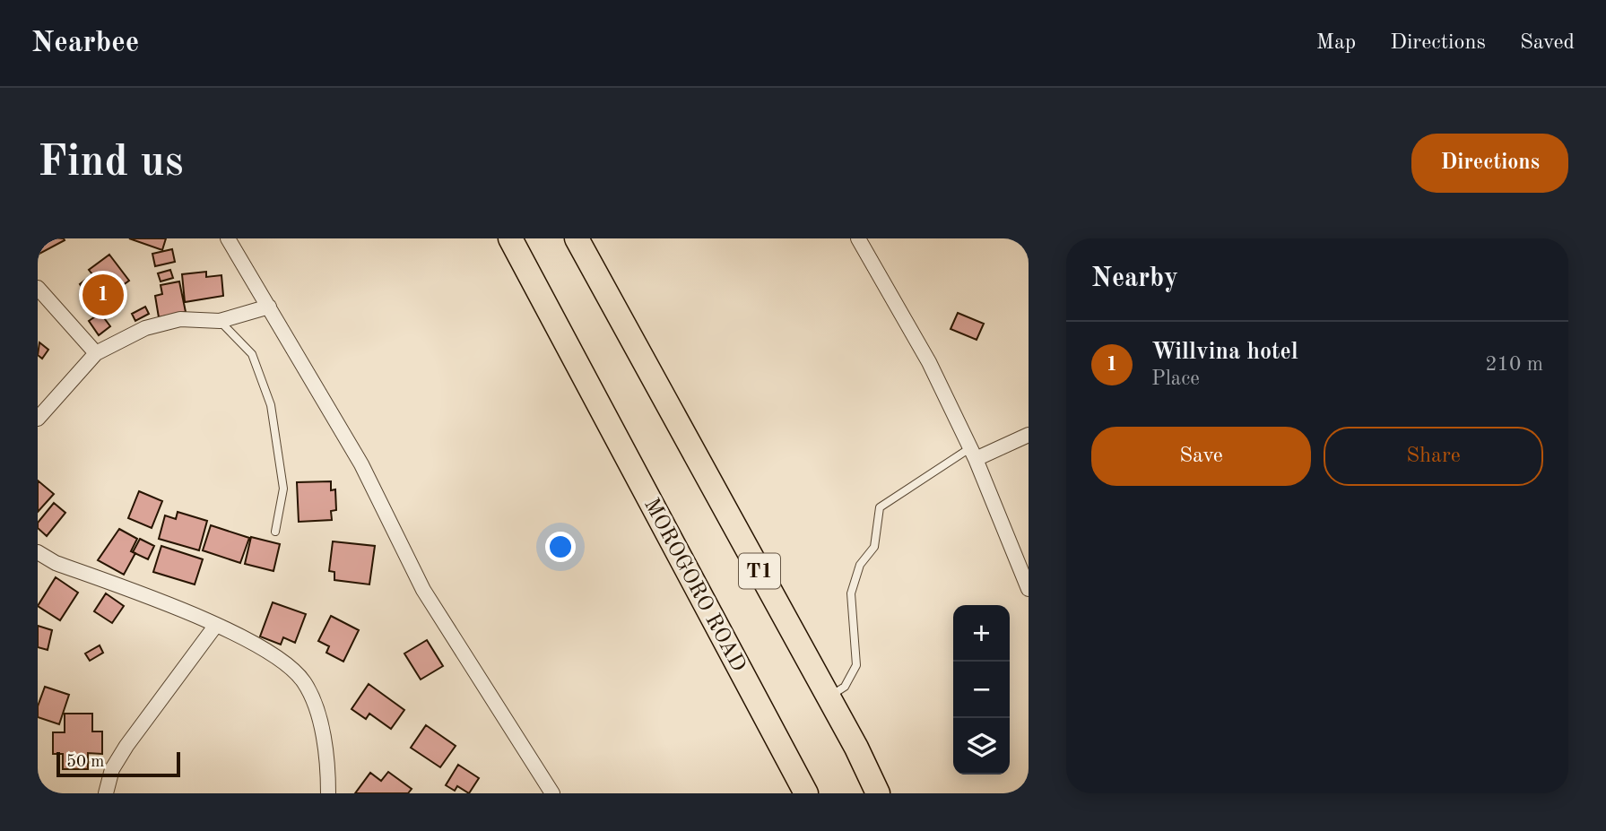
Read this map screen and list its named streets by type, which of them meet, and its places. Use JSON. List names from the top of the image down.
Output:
{
  "streets": {
    "highway": ["T1", "MOROGORO ROAD"]
  },
  "scale_bar": "50 m",
  "page": {
    "header": "Nearbee",
    "nav": ["Map", "Directions", "Saved"],
    "buttons": [
      "Directions",
      ["Save", "Share"]
    ],
    "title": "Find us",
    "heading": "Nearby",
    "pins": "1",
    "list": [
      {
        "mark": "1",
        "name": "Willvina hotel",
        "note": "Place",
        "value": "210 m"
      }
    ],
    "map_buttons": ["+", "−"],
    "scale": "50 m"
  }
}
